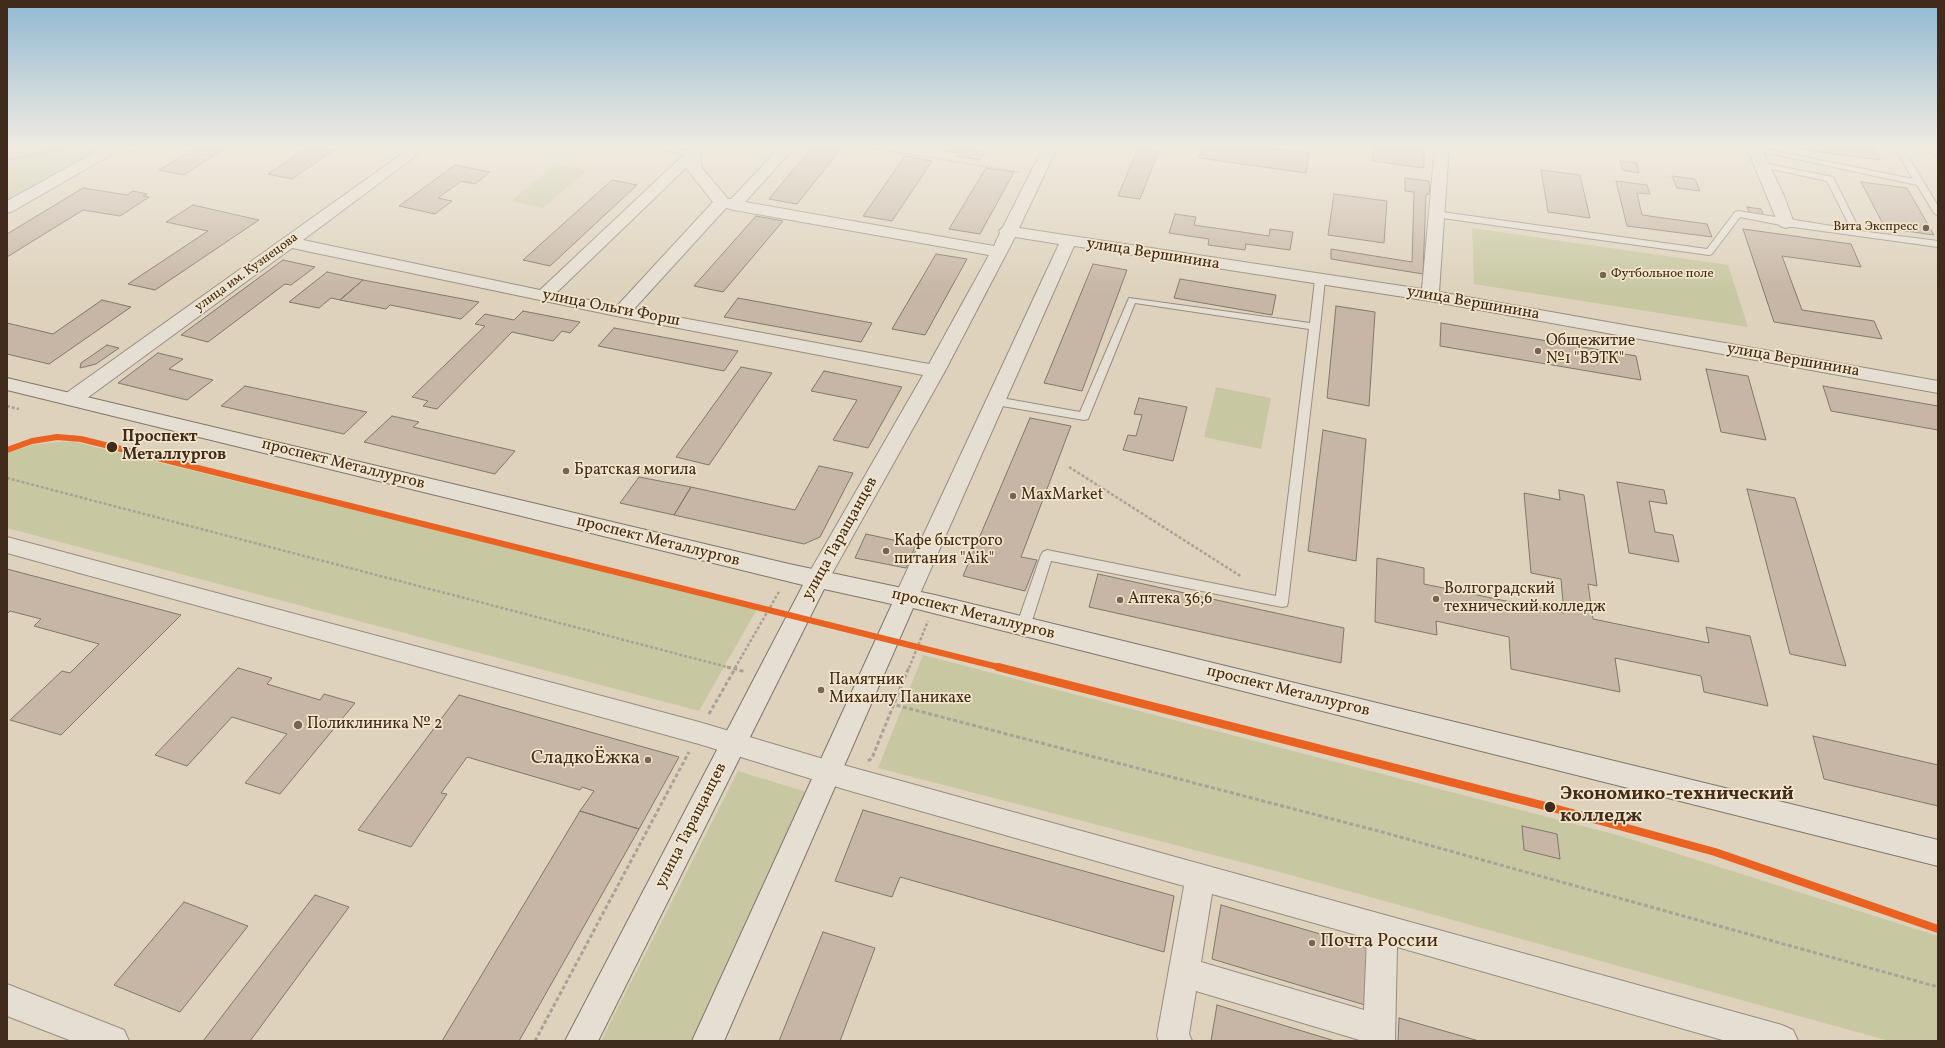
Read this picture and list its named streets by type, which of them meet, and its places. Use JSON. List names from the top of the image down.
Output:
{
  "streets": {
    "street": [
      "улица Вершинина",
      "улица им. Кузнецова",
      "улица Ольги Форш",
      "проспект Металлургов",
      "улица Таращанцев"
    ]
  },
  "crossings": [
    ["улица Вершинина", "улица Таращанцев"],
    ["улица им. Кузнецова", "улица Ольги Форш"],
    ["улица им. Кузнецова", "проспект Металлургов"],
    ["улица Ольги Форш", "улица Таращанцев"],
    ["проспект Металлургов", "улица Таращанцев"]
  ],
  "places": [
    "Вита Экспресс",
    "Футбольное поле",
    "Общежитие №1 \"ВЭТК\"",
    "Проспект Металлургов",
    "Братская могила",
    "MaxMarket",
    "Кафе быстрого питания \"Aik\"",
    "Волгоградский технический колледж",
    "Аптека 36,6",
    "Памятник Михаилу Паникахе",
    "Поликлиника № 2",
    "СладкоЁжка",
    "Экономико-технический колледж",
    "Почта России"
  ]
}
